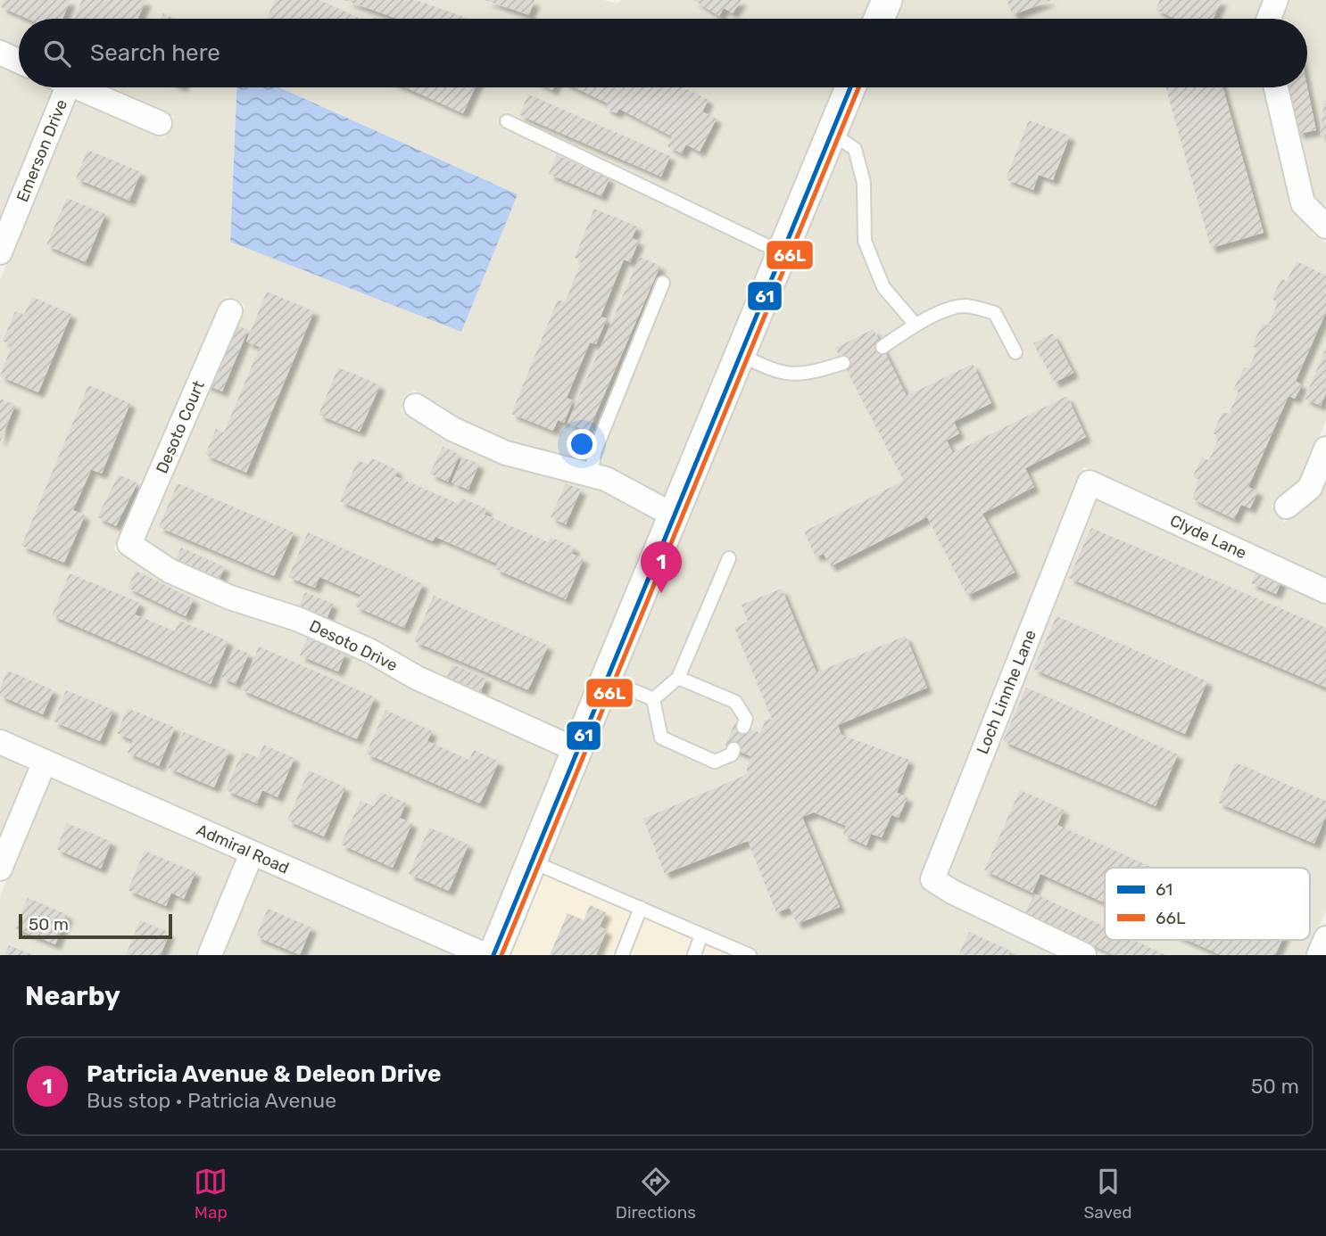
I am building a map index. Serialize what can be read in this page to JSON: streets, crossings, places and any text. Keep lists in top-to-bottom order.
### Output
{
  "streets": {
    "street": [
      "Emerson Drive",
      "Desoto Court",
      "Clyde Lane",
      "Desoto Drive",
      "Loch Linnhe Lane",
      "Admiral Road"
    ]
  },
  "crossings": [
    ["Desoto Court", "Desoto Drive"],
    ["Clyde Lane", "Loch Linnhe Lane"]
  ],
  "lines": ["transit line 61", "transit line 66L"],
  "legend": ["61", "66L"],
  "scale_bar": "50 m",
  "page": {
    "search": "Search here",
    "pins": "1",
    "scale": "50 m",
    "heading": "Nearby",
    "list": [
      {
        "mark": "1",
        "name": "Patricia Avenue & Deleon Drive",
        "note": "Bus stop · Patricia Avenue",
        "value": "50 m"
      }
    ],
    "nav": ["Map", "Directions", "Saved"]
  }
}
